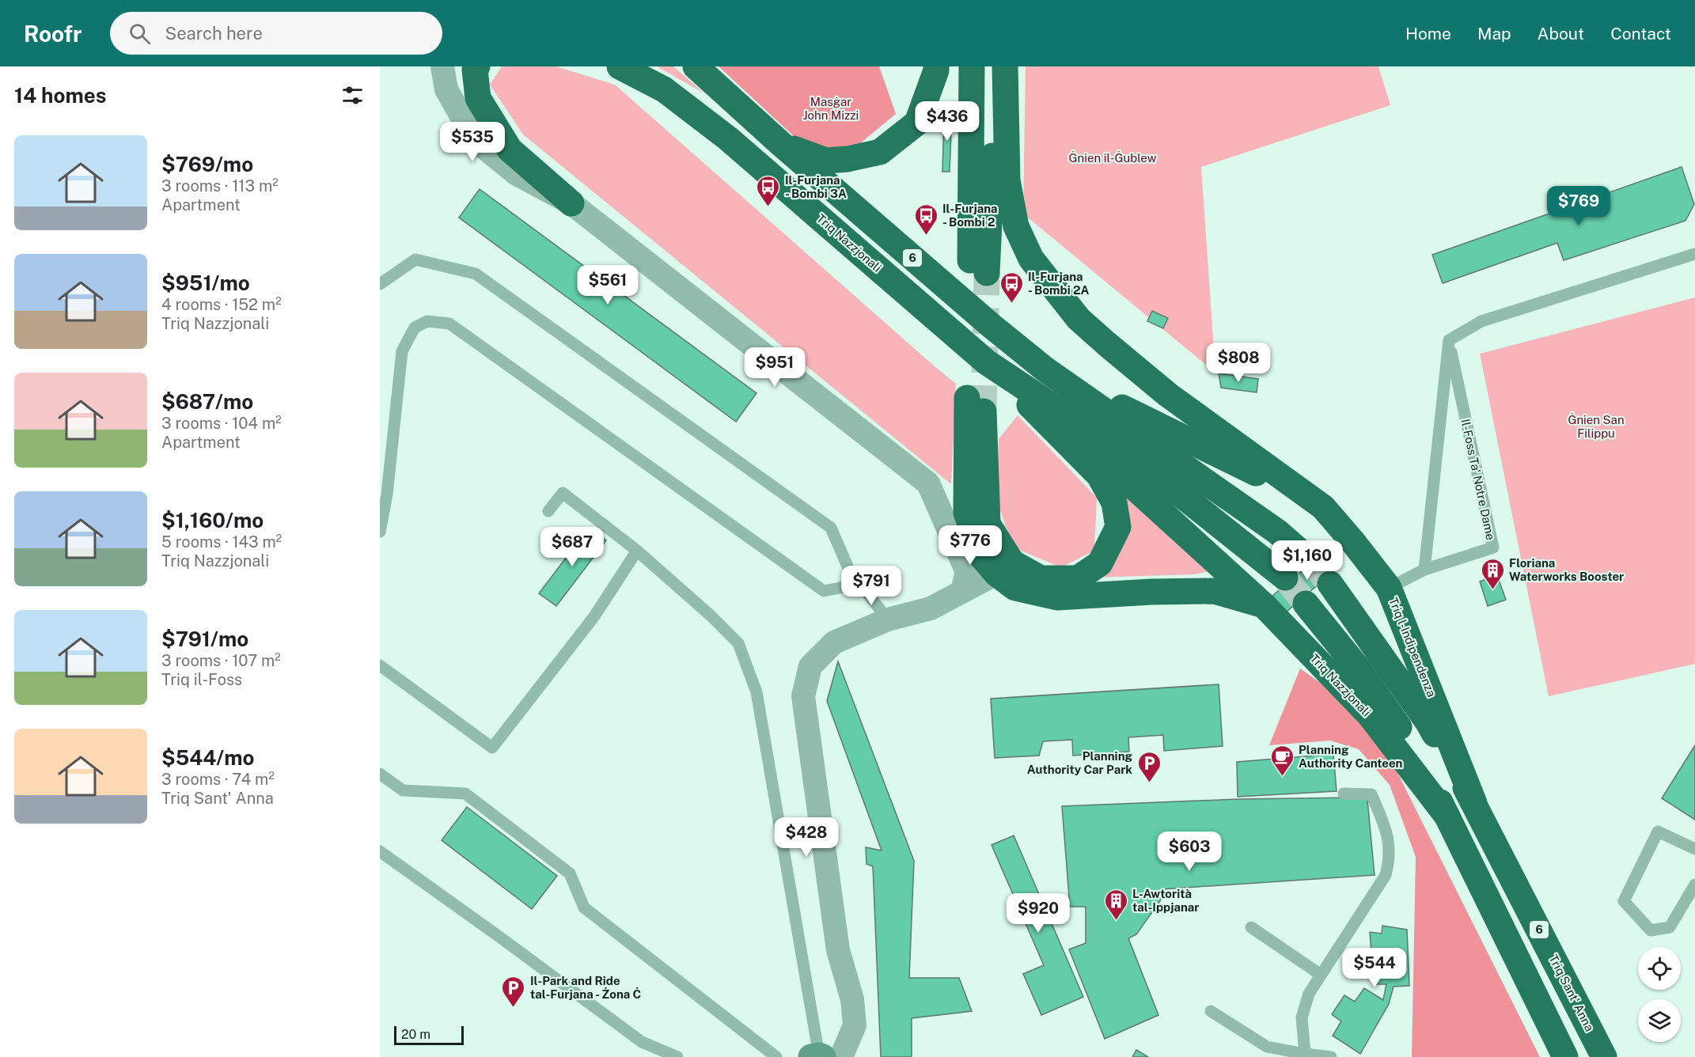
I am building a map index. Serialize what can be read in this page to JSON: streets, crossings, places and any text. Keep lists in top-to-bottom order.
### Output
{
  "streets": {
    "highway": [
      "Triq Nazzjonali",
      "6",
      "Triq l-Indipendenza",
      "Triq Sant' Anna"
    ],
    "lane": ["Il-Foss Ta' Notre Dame"]
  },
  "crossings": [
    ["Triq Nazzjonali", "6"],
    ["6", "Triq l-Indipendenza"],
    ["6", "Triq Sant' Anna"],
    ["Il-Foss Ta' Notre Dame", "Triq l-Indipendenza"],
    ["Triq l-Indipendenza", "Triq Sant' Anna"]
  ],
  "parks": ["Masġar John Mizzi", "Ġnien il-Ġublew", "Ġnien San Filippu"],
  "places": {
    "bus stop": ["Il-Furjana - Bombi 3A", "Il-Furjana - Bombi 2", "Il-Furjana - Bombi 2A"],
    "building": ["Floriana Waterworks Booster", "L-Awtorità tal-Ippjanar"],
    "cafe": ["Planning Authority Canteen"],
    "parking": ["Planning Authority Car Park", "Il-Park and Ride tal-Furjana - Żona Ċ"]
  },
  "scale_bar": "20 m",
  "page": {
    "header": "Roofr",
    "search": "Search here",
    "nav": [
      "Home",
      "Map",
      "About",
      "Contact"
    ],
    "heading": "14 homes",
    "price": [
      "$436",
      "$535",
      "$769",
      "$561",
      "$808",
      "$951",
      "$776",
      "$687",
      "$1,160",
      "$791",
      "$428",
      "$603",
      "$920",
      "$544"
    ],
    "list": [
      {
        "name": "$769/mo",
        "note": "3 rooms · 113 m² · Apartment"
      },
      {
        "name": "$951/mo",
        "note": "4 rooms · 152 m² · Triq Nazzjonali"
      },
      {
        "name": "$687/mo",
        "note": "3 rooms · 104 m² · Apartment"
      },
      {
        "name": "$1,160/mo",
        "note": "5 rooms · 143 m² · Triq Nazzjonali"
      },
      {
        "name": "$791/mo",
        "note": "3 rooms · 107 m² · Triq il-Foss"
      },
      {
        "name": "$544/mo",
        "note": "3 rooms · 74 m² · Triq Sant' Anna"
      }
    ],
    "scale": "20 m"
  }
}
